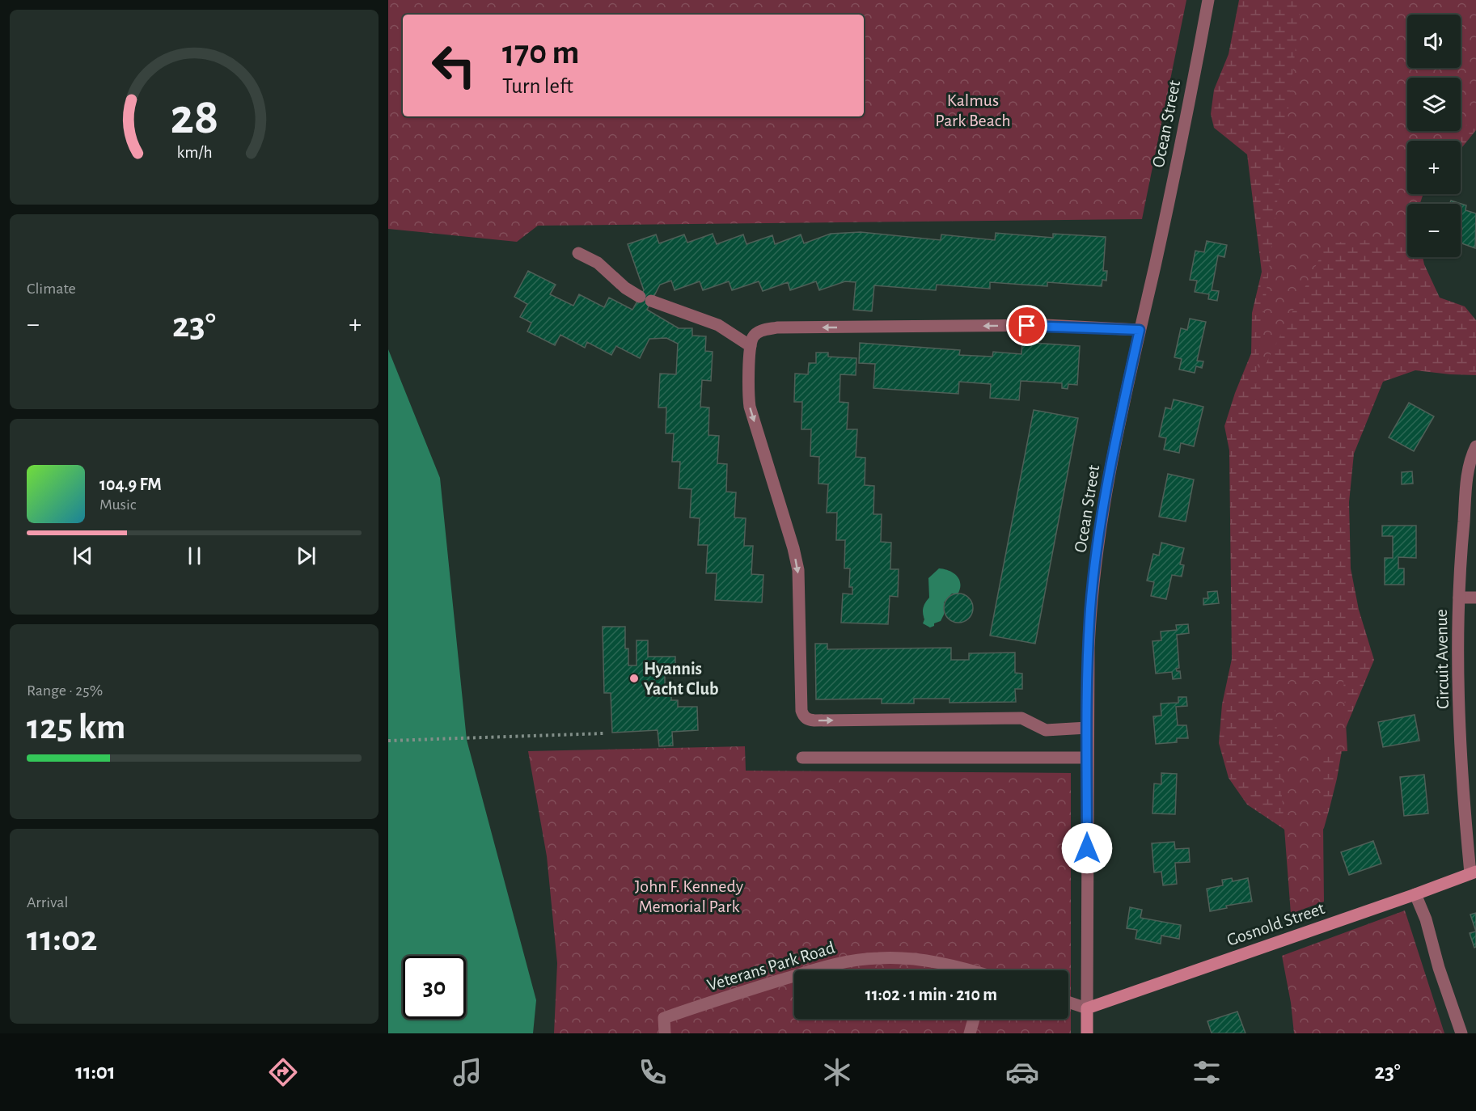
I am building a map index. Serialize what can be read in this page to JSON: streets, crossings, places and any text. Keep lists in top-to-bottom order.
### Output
{
  "streets": {
    "main road": ["Ocean Street", "Gosnold Street"],
    "street": ["Circuit Avenue", "Veterans Park Road"]
  },
  "crossings": [
    ["Ocean Street", "Gosnold Street"],
    ["Circuit Avenue", "Gosnold Street"]
  ],
  "parks": ["Kalmus Park Beach", "John F. Kennedy Memorial Park"],
  "places": ["Hyannis Yacht Club"],
  "page": {
    "map_buttons": ["+", "−"],
    "turn": ["170 m", "Turn left"],
    "tile": [
      "Climate",
      ["Range · 25%", "125 km"],
      ["Arrival", "11:02"]
    ],
    "heat": ["−", "23°", "+"],
    "song": ["104.9 FM", "Music"],
    "limit": "30",
    "trip": "11:02 · 1 min · 210 m",
    "tabs": ["11:01", "23°"],
    "gauge": ["28", "km/h"]
  }
}
